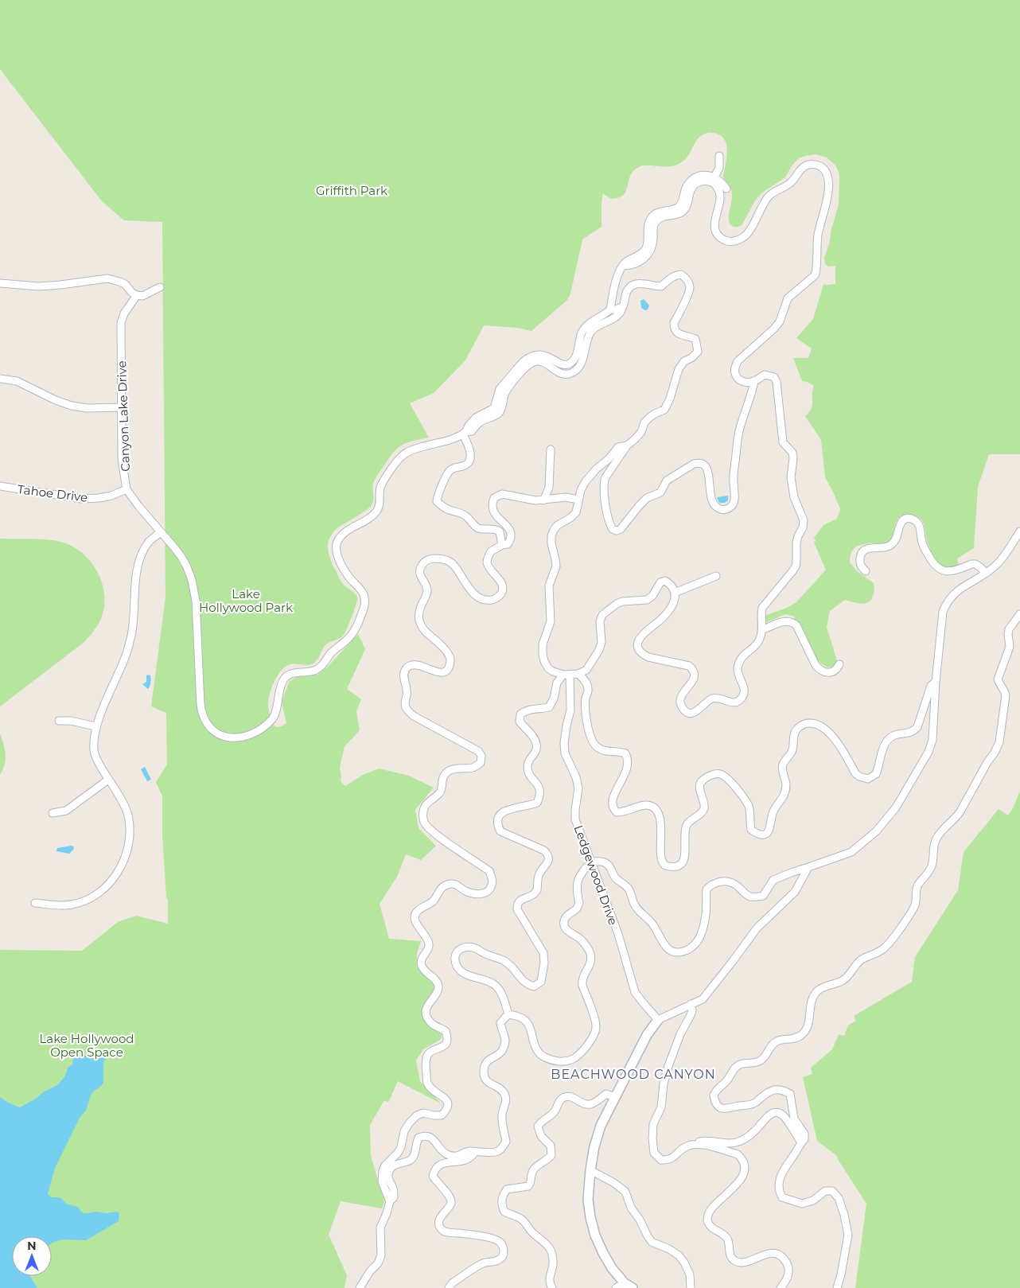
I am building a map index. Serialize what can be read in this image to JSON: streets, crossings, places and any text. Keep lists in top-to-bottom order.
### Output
{
  "streets": {
    "street": ["Canyon Lake Drive", "Tahoe Drive", "Ledgewood Drive"]
  },
  "crossings": [
    ["Canyon Lake Drive", "Tahoe Drive"]
  ],
  "districts": ["BEACHWOOD CANYON"],
  "parks": ["Griffith Park", "Lake Hollywood Park", "Lake Hollywood Open Space"],
  "north": "top"
}
